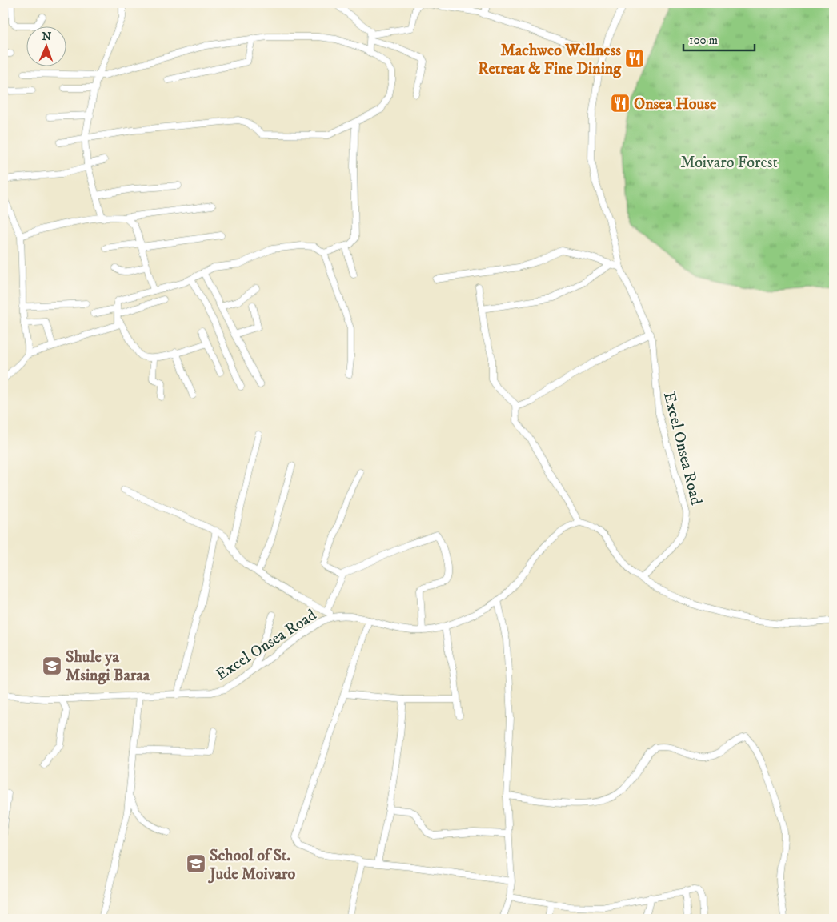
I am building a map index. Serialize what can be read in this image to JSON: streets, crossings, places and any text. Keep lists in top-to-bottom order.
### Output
{
  "streets": {
    "street": ["Excel Onsea Road"]
  },
  "parks": ["Moivaro Forest"],
  "places": {
    "restaurant": ["Machweo Wellness Retreat & Fine Dining", "Onsea House"],
    "school or university": ["Shule ya Msingi Baraa", "School of St. Jude Moivaro"]
  },
  "scale_bar": "100 m",
  "north": "top"
}
